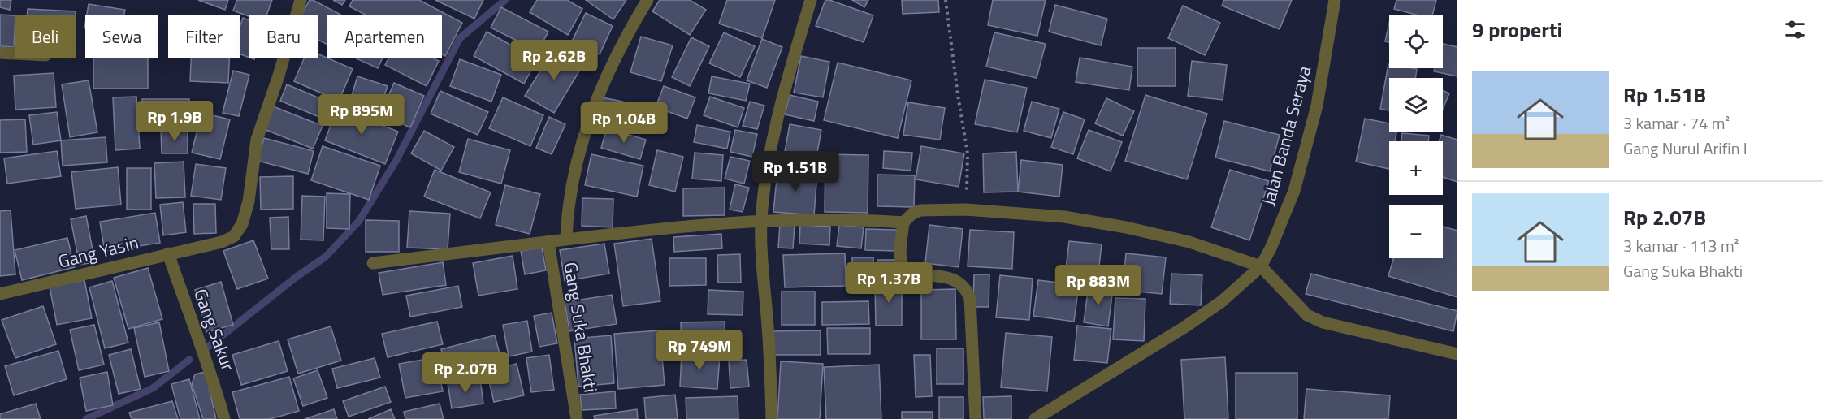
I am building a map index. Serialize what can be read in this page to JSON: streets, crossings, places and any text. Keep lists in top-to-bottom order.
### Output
{
  "streets": {
    "street": [
      "Jalan Banda Seraya",
      "Gang Yasin",
      "Gang Suka Bhakti",
      "Gang Sakur"
    ]
  },
  "crossings": [
    ["Gang Yasin", "Gang Sakur"]
  ],
  "page": {
    "heading": "9 properti",
    "map_buttons": ["+", "−"],
    "chip": [
      "Beli",
      "Sewa",
      "Filter",
      "Baru",
      "Apartemen"
    ],
    "price": [
      "Rp 2.62B",
      "Rp 895M",
      "Rp 1.9B",
      "Rp 1.04B",
      "Rp 1.51B",
      "Rp 1.37B",
      "Rp 883M",
      "Rp 749M",
      "Rp 2.07B"
    ],
    "list": [
      {
        "name": "Rp 1.51B",
        "note": "3 kamar · 74 m² · Gang Nurul Arifin I"
      },
      {
        "name": "Rp 2.07B",
        "note": "3 kamar · 113 m² · Gang Suka Bhakti"
      }
    ]
  }
}
